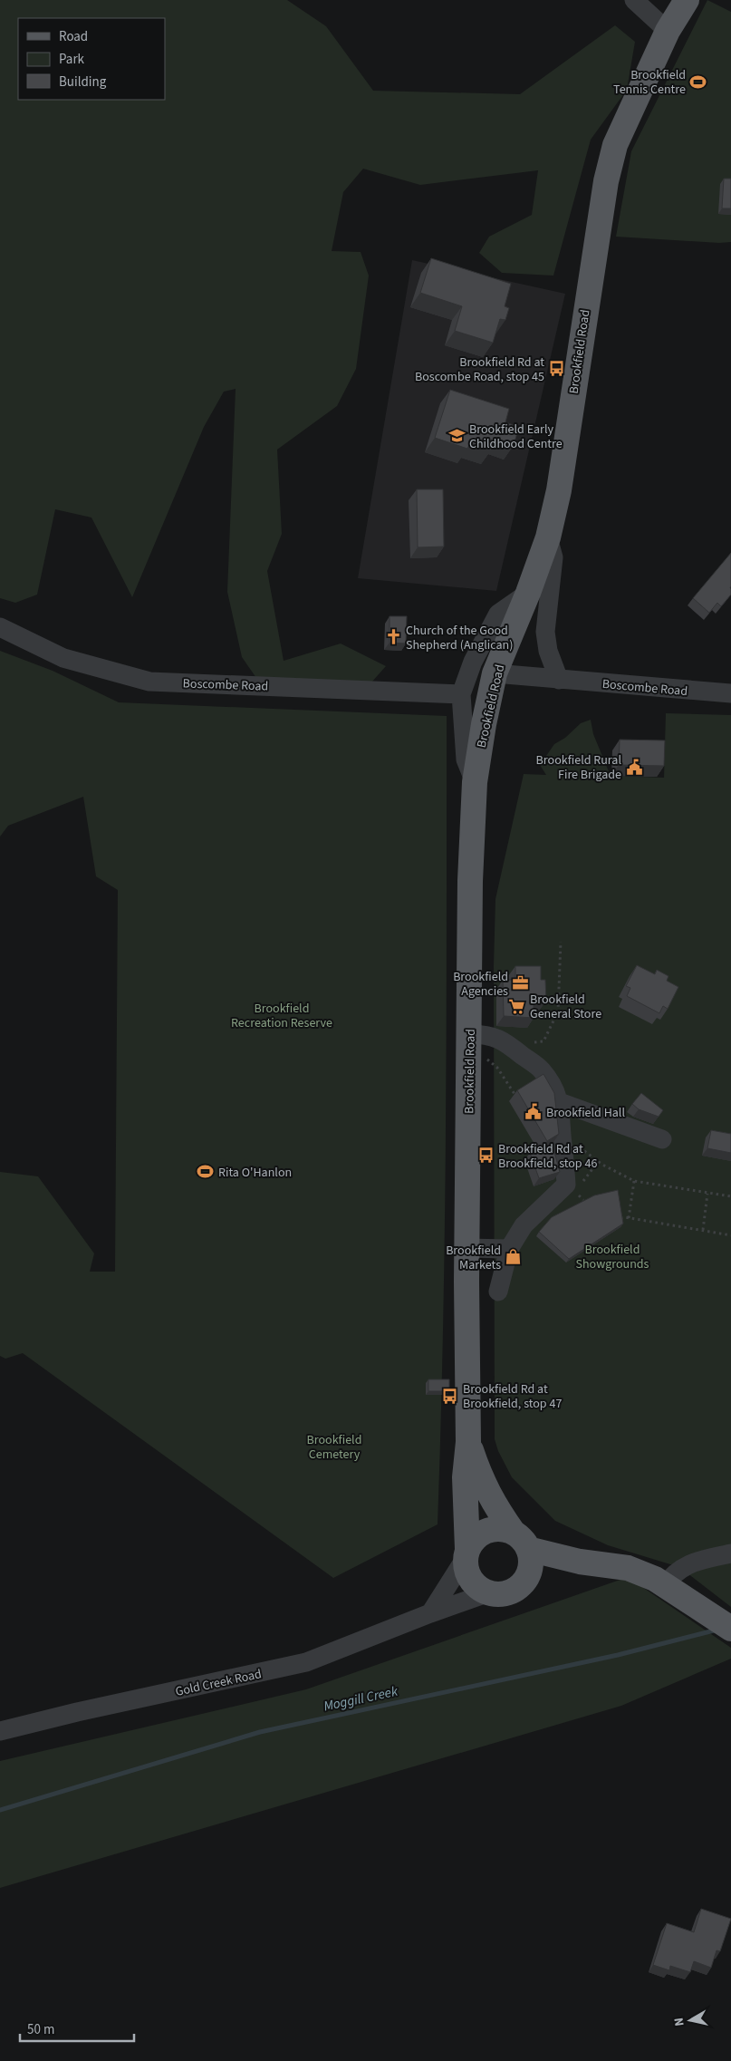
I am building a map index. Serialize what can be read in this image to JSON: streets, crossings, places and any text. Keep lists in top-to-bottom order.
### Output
{
  "streets": {
    "main road": ["Brookfield Road"],
    "street": ["Boscombe Road", "Gold Creek Road"]
  },
  "crossings": [
    ["Brookfield Road", "Boscombe Road"],
    ["Brookfield Road", "Gold Creek Road"]
  ],
  "water": ["Moggill Creek"],
  "parks": ["Brookfield Recreation Reserve", "Brookfield Showgrounds", "Brookfield Cemetery"],
  "places": {
    "sports": ["Brookfield Tennis Centre", "Rita O'Hanlon"],
    "bus stop": ["Brookfield Rd at Boscombe Road, stop 45", "Brookfield Rd at Brookfield, stop 46", "Brookfield Rd at Brookfield, stop 47"],
    "school or university": ["Brookfield Early Childhood Centre"],
    "church": ["Church of the Good Shepherd (Anglican)"],
    "public building": ["Brookfield Rural Fire Brigade", "Brookfield Hall"],
    "office": ["Brookfield Agencies"],
    "supermarket": ["Brookfield General Store"],
    "shop": ["Brookfield Markets"]
  },
  "legend": ["Road", "Park", "Building"],
  "scale_bar": "50 m",
  "north": "left"
}
